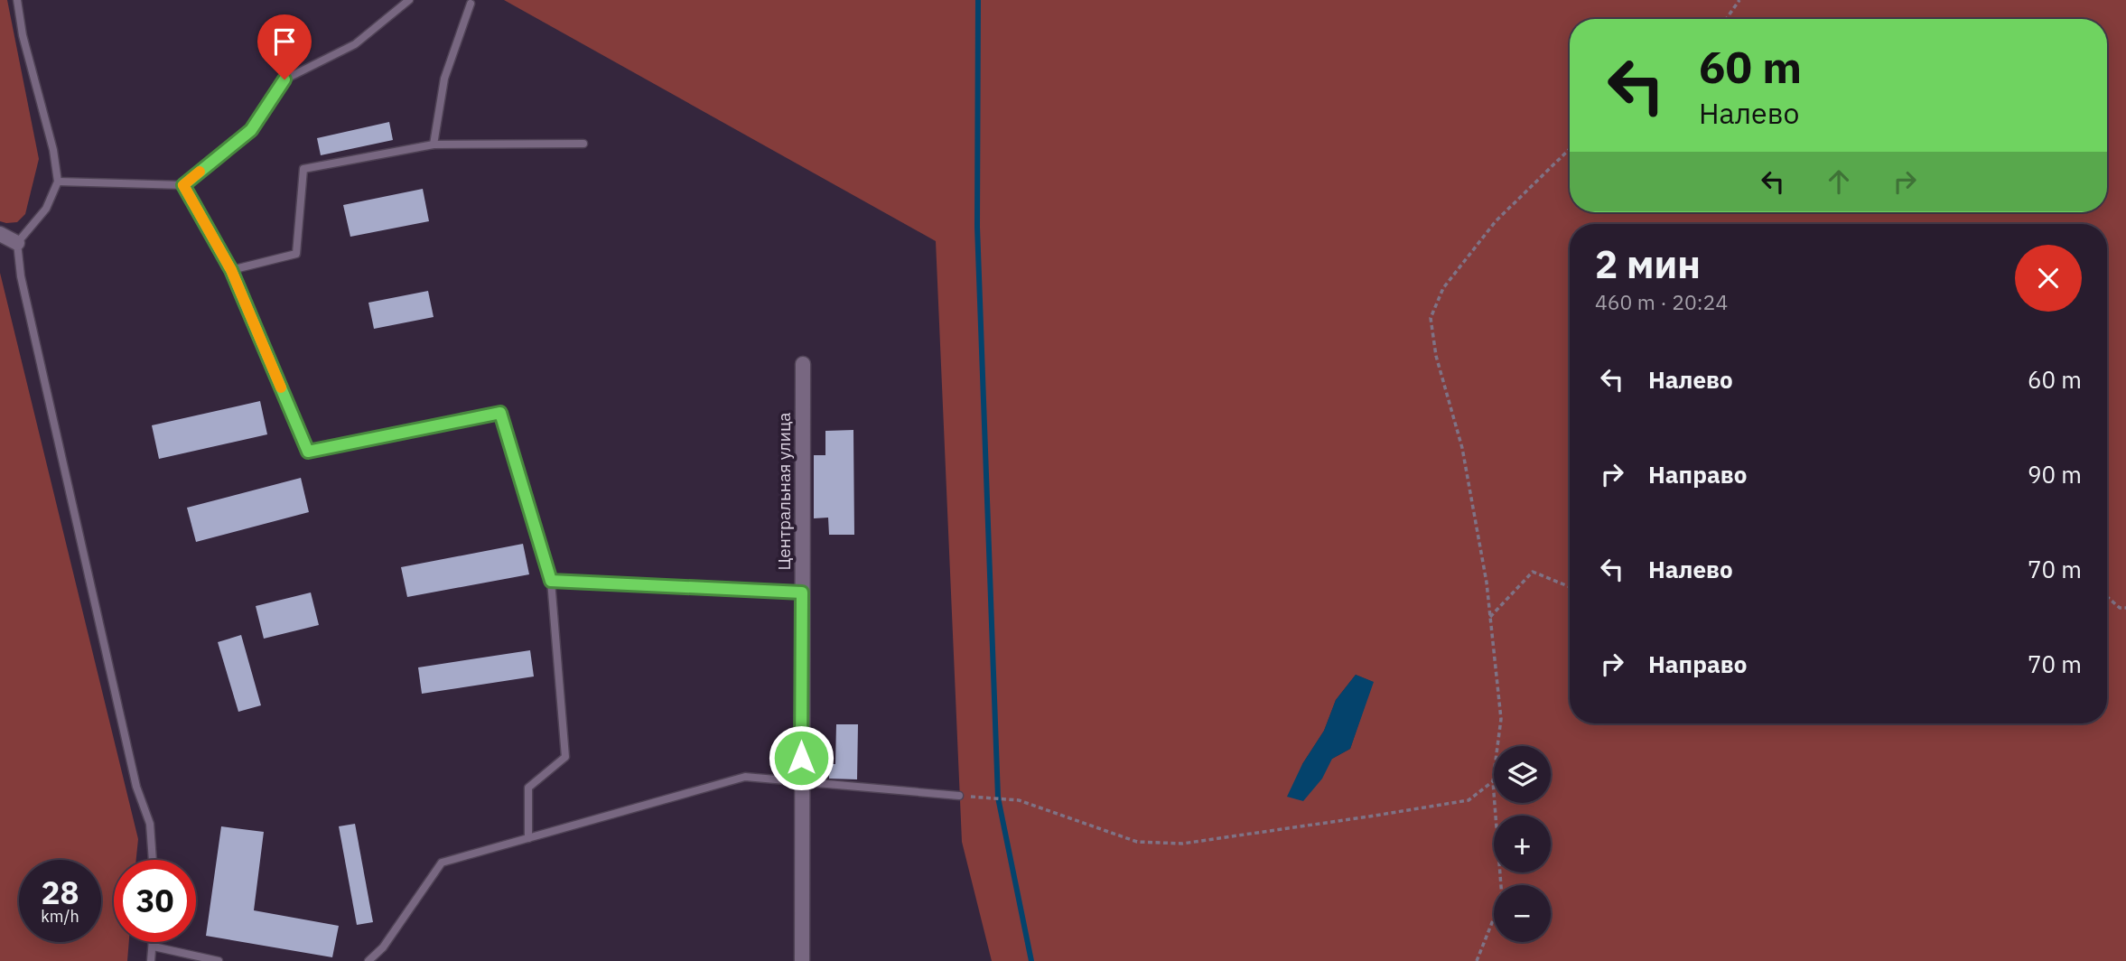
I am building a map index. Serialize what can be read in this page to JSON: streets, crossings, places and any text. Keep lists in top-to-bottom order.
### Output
{
  "streets": {
    "street": ["Центральная улица"]
  },
  "page": {
    "turn": ["60 m", "Налево"],
    "heading": ["2 мин", "460 m · 20:24"],
    "list": [
      {
        "name": "Налево",
        "value": "60 m"
      },
      {
        "name": "Направо",
        "value": "90 m"
      },
      {
        "name": "Налево",
        "value": "70 m"
      },
      {
        "name": "Направо",
        "value": "70 m"
      }
    ],
    "map_buttons": ["+", "−"],
    "speed": "28 km/h",
    "limit": "30"
  }
}
